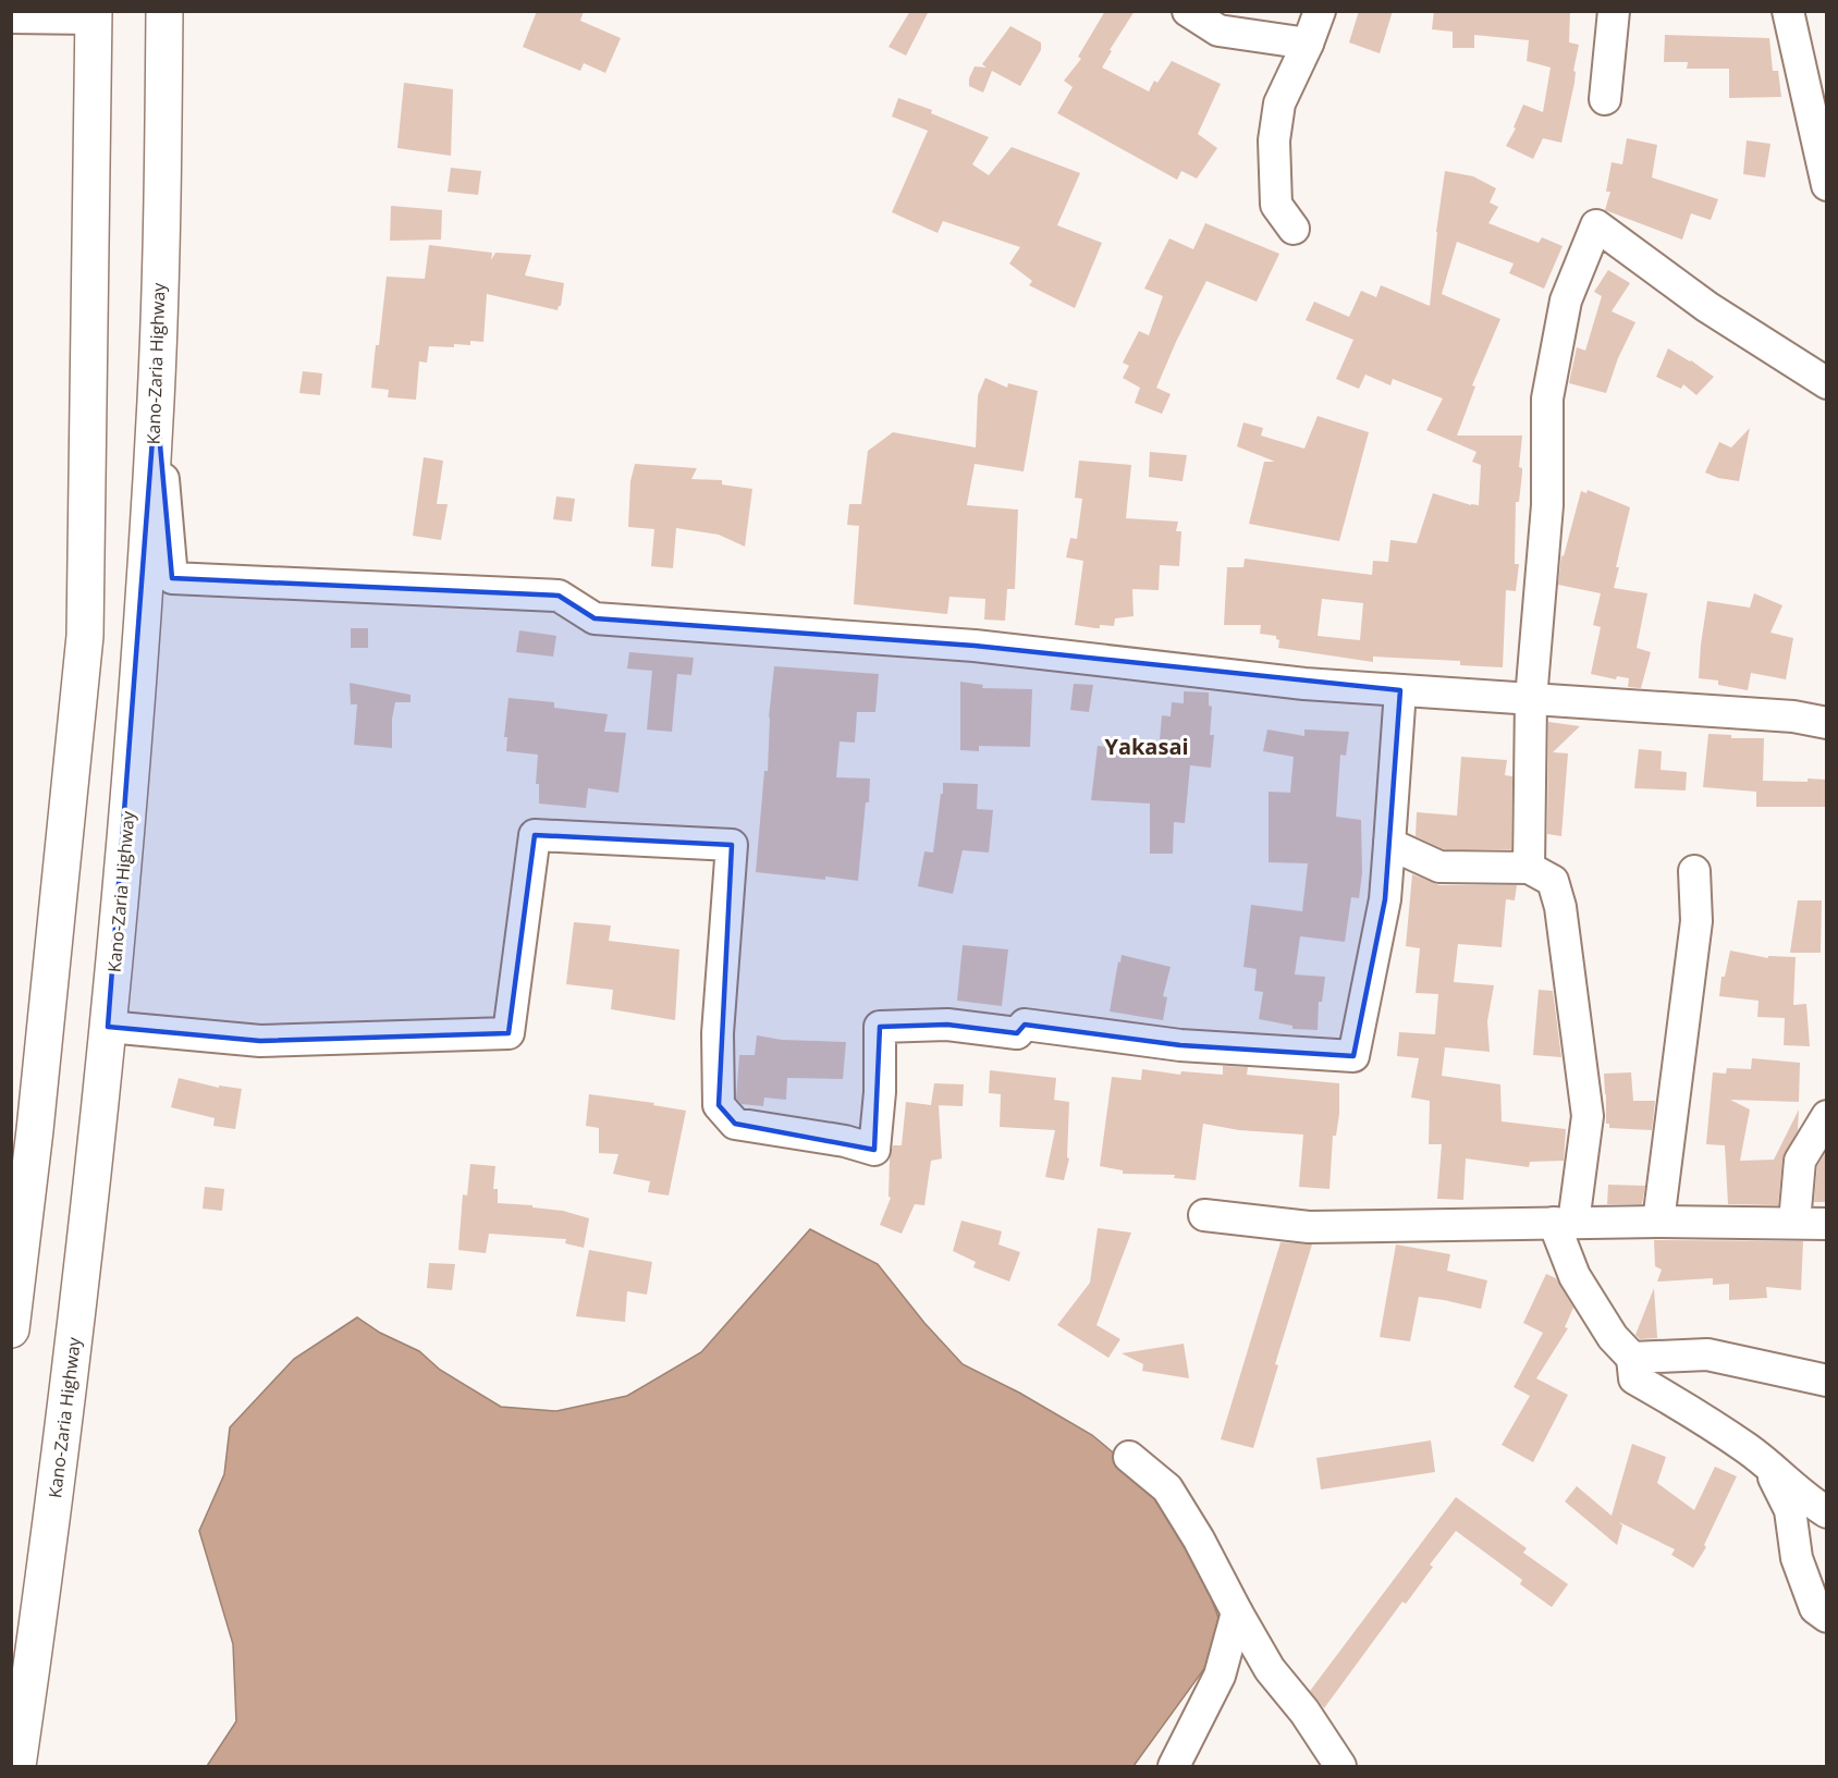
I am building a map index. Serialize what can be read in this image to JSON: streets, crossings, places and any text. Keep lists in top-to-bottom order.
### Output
{
  "streets": {
    "highway": ["Kano-Zaria Highway"]
  },
  "districts": ["Yakasai"]
}
